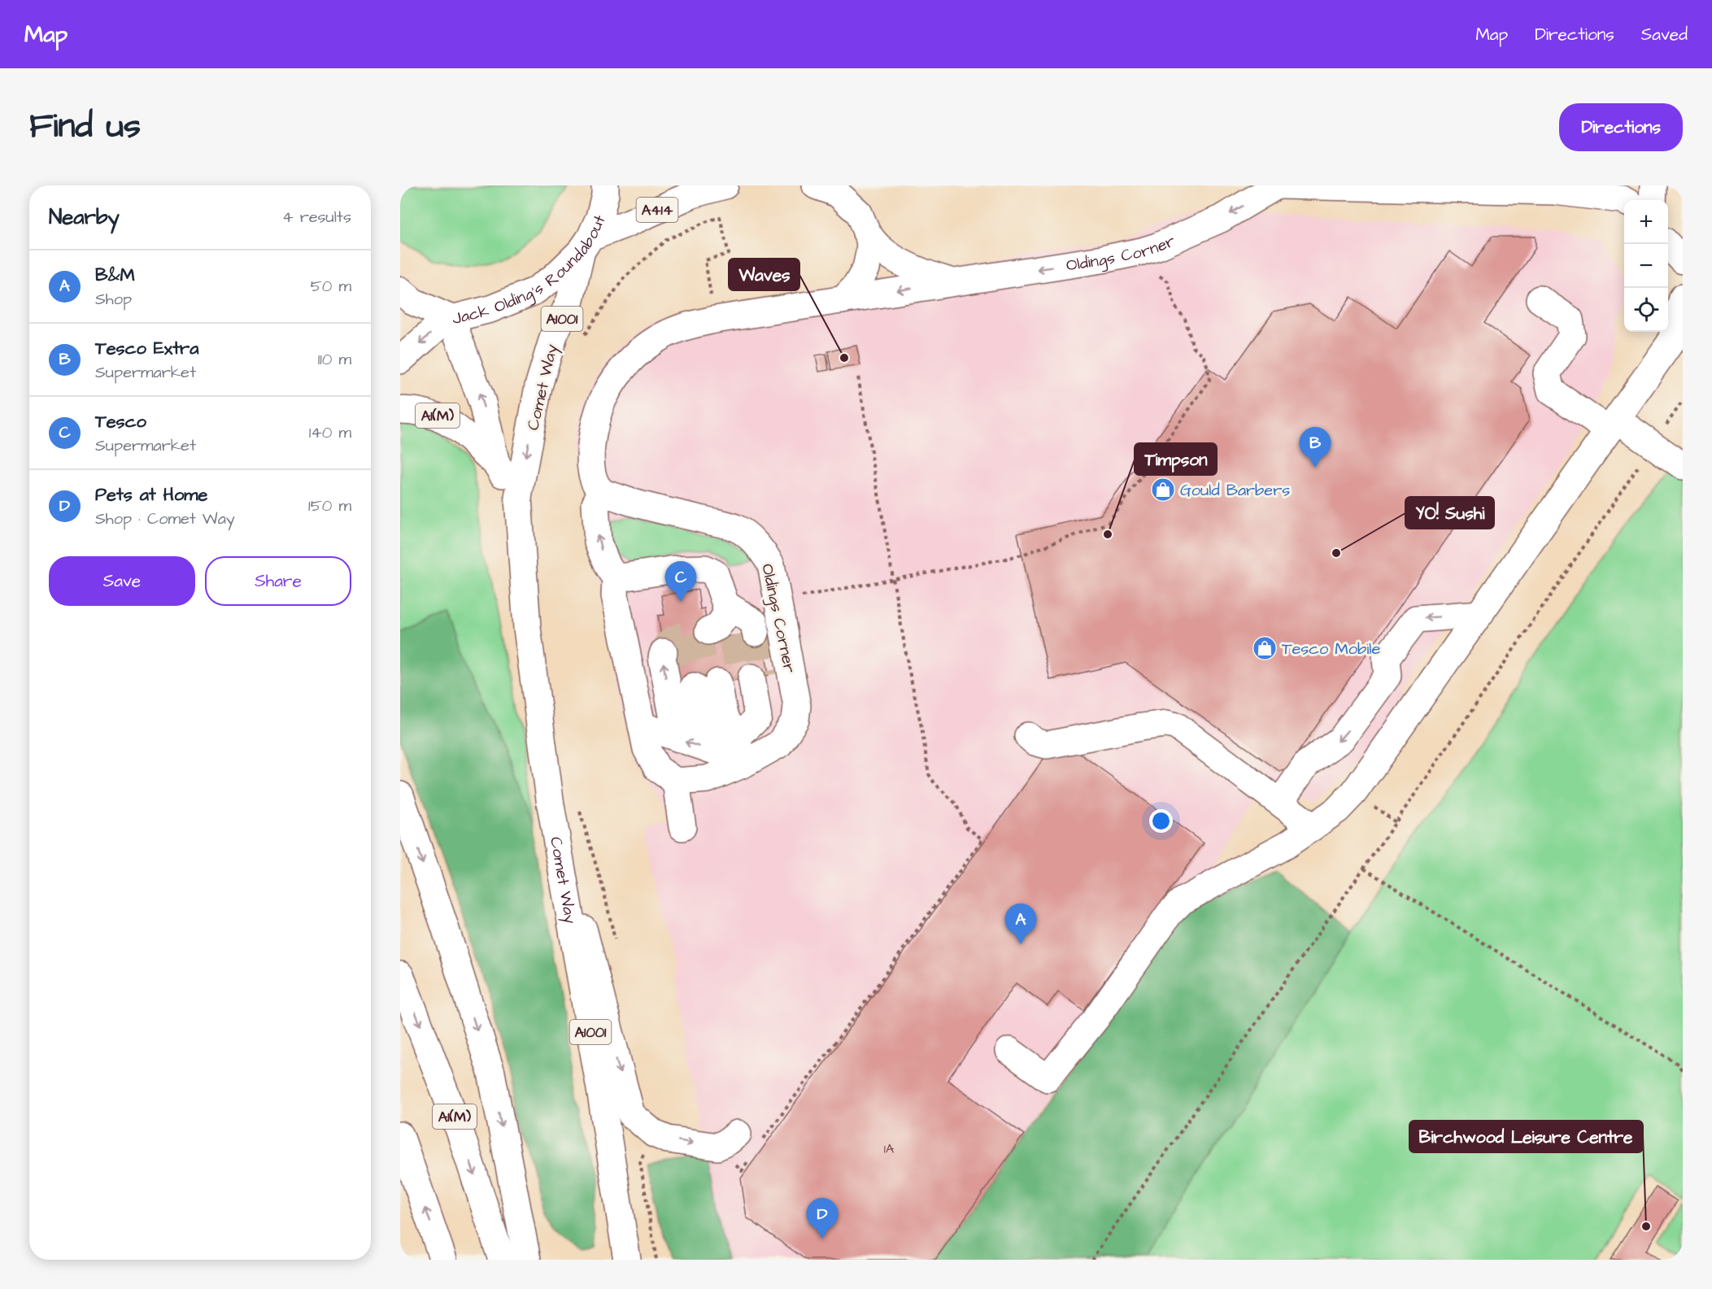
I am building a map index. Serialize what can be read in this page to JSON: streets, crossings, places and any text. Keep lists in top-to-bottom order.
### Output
{
  "streets": {
    "main road": [
      "A414",
      "Oldings Corner",
      "Jack Olding's Roundabout",
      "A1001",
      "Comet Way",
      "A1(M)"
    ]
  },
  "crossings": [
    ["A414", "Jack Olding's Roundabout"],
    ["A414", "Comet Way"],
    ["Jack Olding's Roundabout", "Comet Way"],
    ["Comet Way", "A1(M)"]
  ],
  "places": {
    "other": [
      "Waves",
      "Timpson",
      "YO! Sushi",
      "Birchwood Leisure Centre"
    ],
    "shop": ["Gould Barbers", "Tesco Mobile"]
  },
  "house_numbers": ["1A"],
  "page": {
    "header": "Map",
    "nav": ["Map", "Directions", "Saved"],
    "title": "Find us",
    "buttons": [
      "Directions",
      ["Save", "Share"]
    ],
    "heading": ["Nearby", "4 results"],
    "map_buttons": ["+", "−"],
    "list": [
      {
        "mark": "A",
        "name": "B&M",
        "note": "Shop",
        "value": "50 m"
      },
      {
        "mark": "B",
        "name": "Tesco Extra",
        "note": "Supermarket",
        "value": "110 m"
      },
      {
        "mark": "C",
        "name": "Tesco",
        "note": "Supermarket",
        "value": "140 m"
      },
      {
        "mark": "D",
        "name": "Pets at Home",
        "note": "Shop · Comet Way",
        "value": "150 m"
      }
    ],
    "pins": [
      "B",
      "C",
      "A",
      "D"
    ]
  }
}
